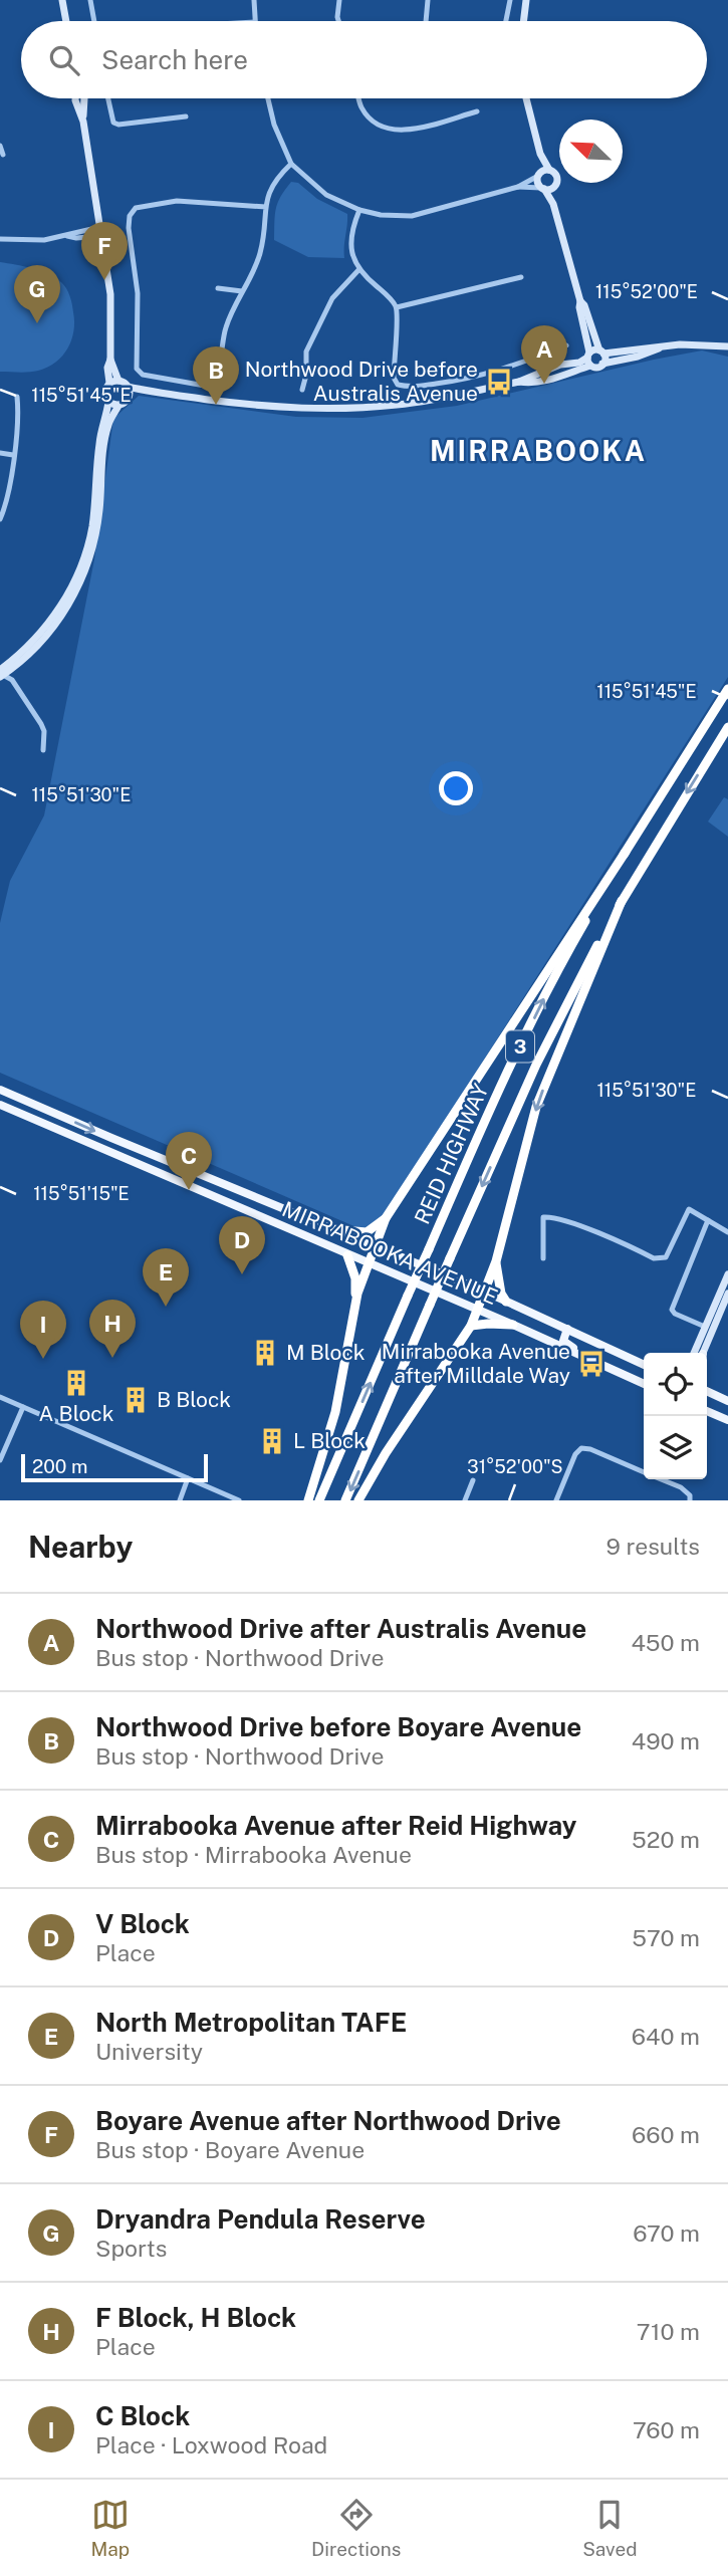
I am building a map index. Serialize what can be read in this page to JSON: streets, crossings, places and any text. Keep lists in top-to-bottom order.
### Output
{
  "streets": {
    "highway": ["3", "REID HIGHWAY"],
    "main road": ["MIRRABOOKA AVENUE"]
  },
  "districts": ["MIRRABOOKA"],
  "places": {
    "bus stop": ["Northwood Drive before Australis Avenue", "Mirrabooka Avenue after Milldale Way"],
    "building": [
      "M Block",
      "A Block",
      "B Block",
      "L Block"
    ]
  },
  "scale_bar": "200 m",
  "north": "top left",
  "page": {
    "search": "Search here",
    "pins": [
      "F",
      "G",
      "A",
      "B",
      "C",
      "D",
      "E",
      "H",
      "I"
    ],
    "scale": "200 m",
    "heading": ["Nearby", "9 results"],
    "list": [
      {
        "mark": "A",
        "name": "Northwood Drive after Australis Avenue",
        "note": "Bus stop · Northwood Drive",
        "value": "450 m"
      },
      {
        "mark": "B",
        "name": "Northwood Drive before Boyare Avenue",
        "note": "Bus stop · Northwood Drive",
        "value": "490 m"
      },
      {
        "mark": "C",
        "name": "Mirrabooka Avenue after Reid Highway",
        "note": "Bus stop · Mirrabooka Avenue",
        "value": "520 m"
      },
      {
        "mark": "D",
        "name": "V Block",
        "note": "Place",
        "value": "570 m"
      },
      {
        "mark": "E",
        "name": "North Metropolitan TAFE",
        "note": "University",
        "value": "640 m"
      },
      {
        "mark": "F",
        "name": "Boyare Avenue after Northwood Drive",
        "note": "Bus stop · Boyare Avenue",
        "value": "660 m"
      },
      {
        "mark": "G",
        "name": "Dryandra Pendula Reserve",
        "note": "Sports",
        "value": "670 m"
      },
      {
        "mark": "H",
        "name": "F Block, H Block",
        "note": "Place",
        "value": "710 m"
      },
      {
        "mark": "I",
        "name": "C Block",
        "note": "Place · Loxwood Road",
        "value": "760 m"
      }
    ],
    "nav": ["Map", "Directions", "Saved"]
  },
  "coordinates": [
    "115°52'00\"E",
    "115°51'45\"E",
    "115°51'30\"E",
    "115°51'15\"E",
    "31°52'00\"S"
  ]
}
